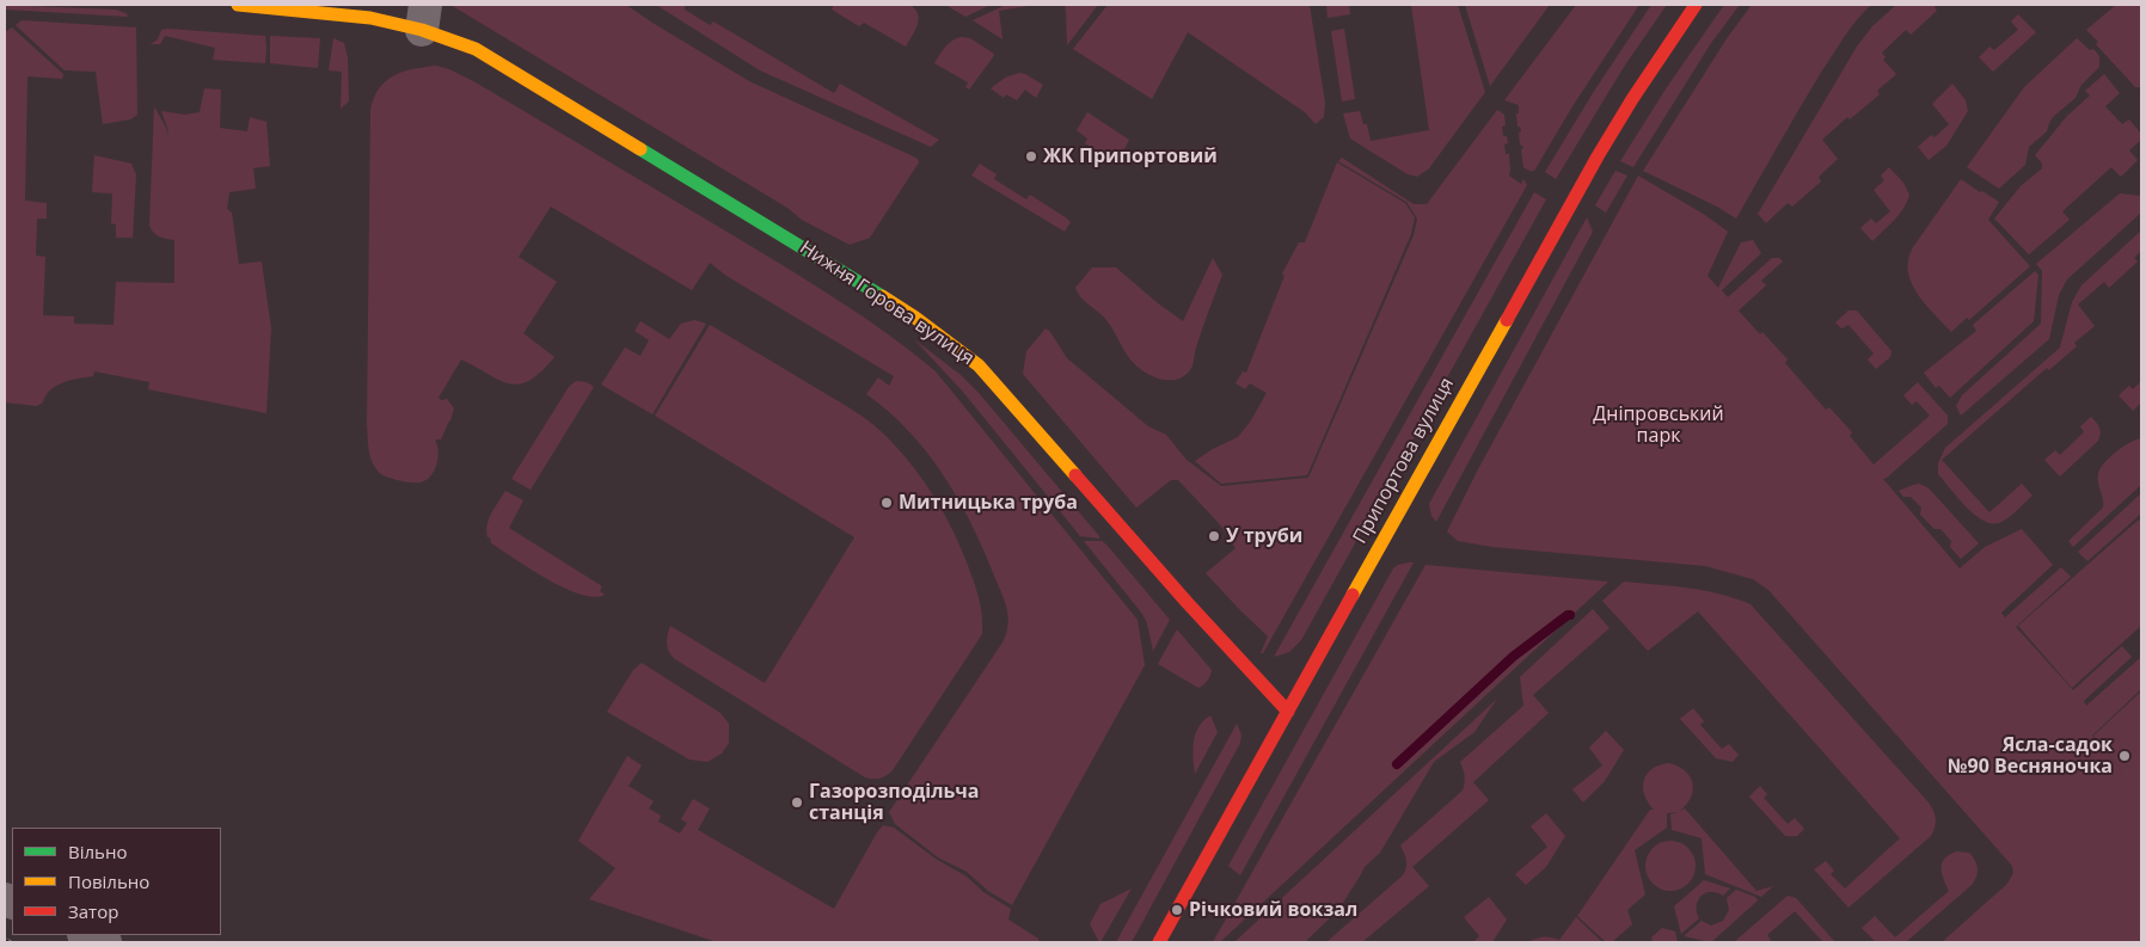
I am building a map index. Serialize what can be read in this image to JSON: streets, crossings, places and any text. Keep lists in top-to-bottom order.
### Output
{
  "streets": {
    "street": ["Нижня Горова вулиця", "Припортова вулиця"]
  },
  "crossings": [
    ["Нижня Горова вулиця", "Припортова вулиця"]
  ],
  "parks": ["Дніпровський парк"],
  "places": [
    "ЖК Припортовий",
    "Митницька труба",
    "У труби",
    "Ясла-садок №90 Весняночка",
    "Газорозподільча станція",
    "Річковий вокзал"
  ],
  "legend": ["Вільно", "Повільно", "Затор"]
}
